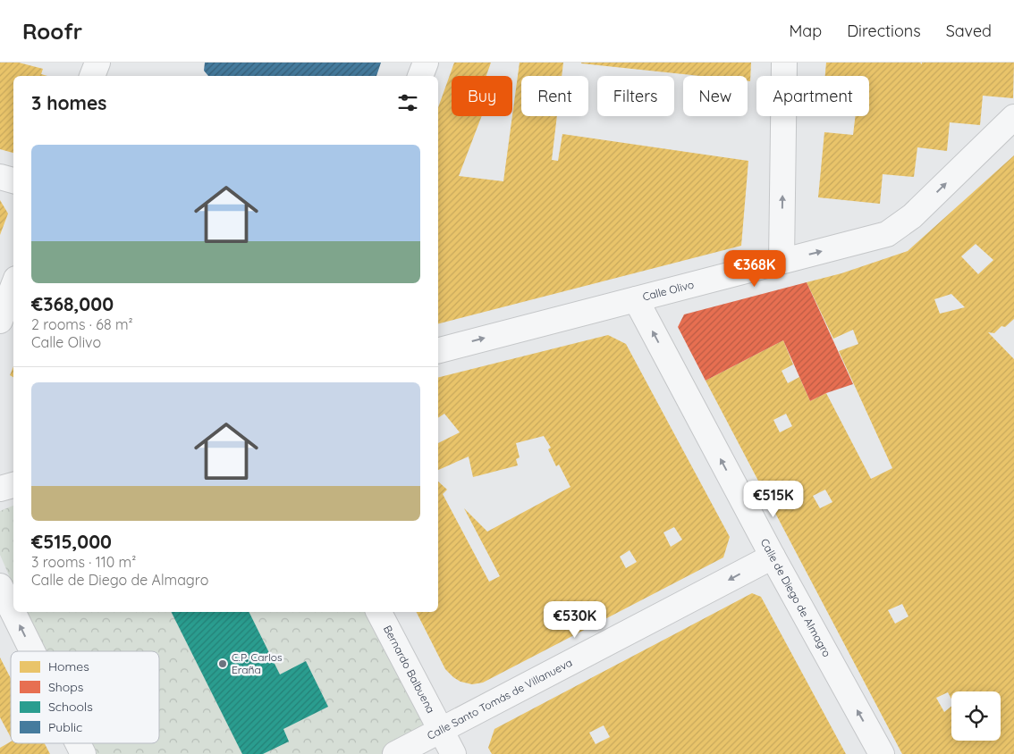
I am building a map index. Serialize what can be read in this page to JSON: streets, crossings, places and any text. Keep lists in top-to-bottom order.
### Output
{
  "streets": {
    "street": [
      "Calle Olivo",
      "Calle de Diego de Almagro",
      "Bernardo Balbuena",
      "Calle Santo Tomás de Villanueva"
    ]
  },
  "crossings": [
    ["Calle Olivo", "Calle de Diego de Almagro"],
    ["Calle de Diego de Almagro", "Calle Santo Tomás de Villanueva"],
    ["Bernardo Balbuena", "Calle Santo Tomás de Villanueva"]
  ],
  "one_way": ["Calle Olivo", "Calle de Diego de Almagro", "Calle Santo Tomás de Villanueva"],
  "places": ["C.P. Carlos Eraña"],
  "legend": [
    "Homes",
    "Shops",
    "Schools",
    "Public"
  ],
  "page": {
    "header": "Roofr",
    "nav": ["Map", "Directions", "Saved"],
    "chip": [
      "Buy",
      "Rent",
      "Filters",
      "New",
      "Apartment"
    ],
    "heading": "3 homes",
    "list": [
      {
        "name": "€368,000",
        "note": "2 rooms · 68 m² · Calle Olivo"
      },
      {
        "name": "€515,000",
        "note": "3 rooms · 110 m² · Calle de Diego de Almagro"
      }
    ],
    "price": ["€368K", "€515K", "€530K"]
  }
}
